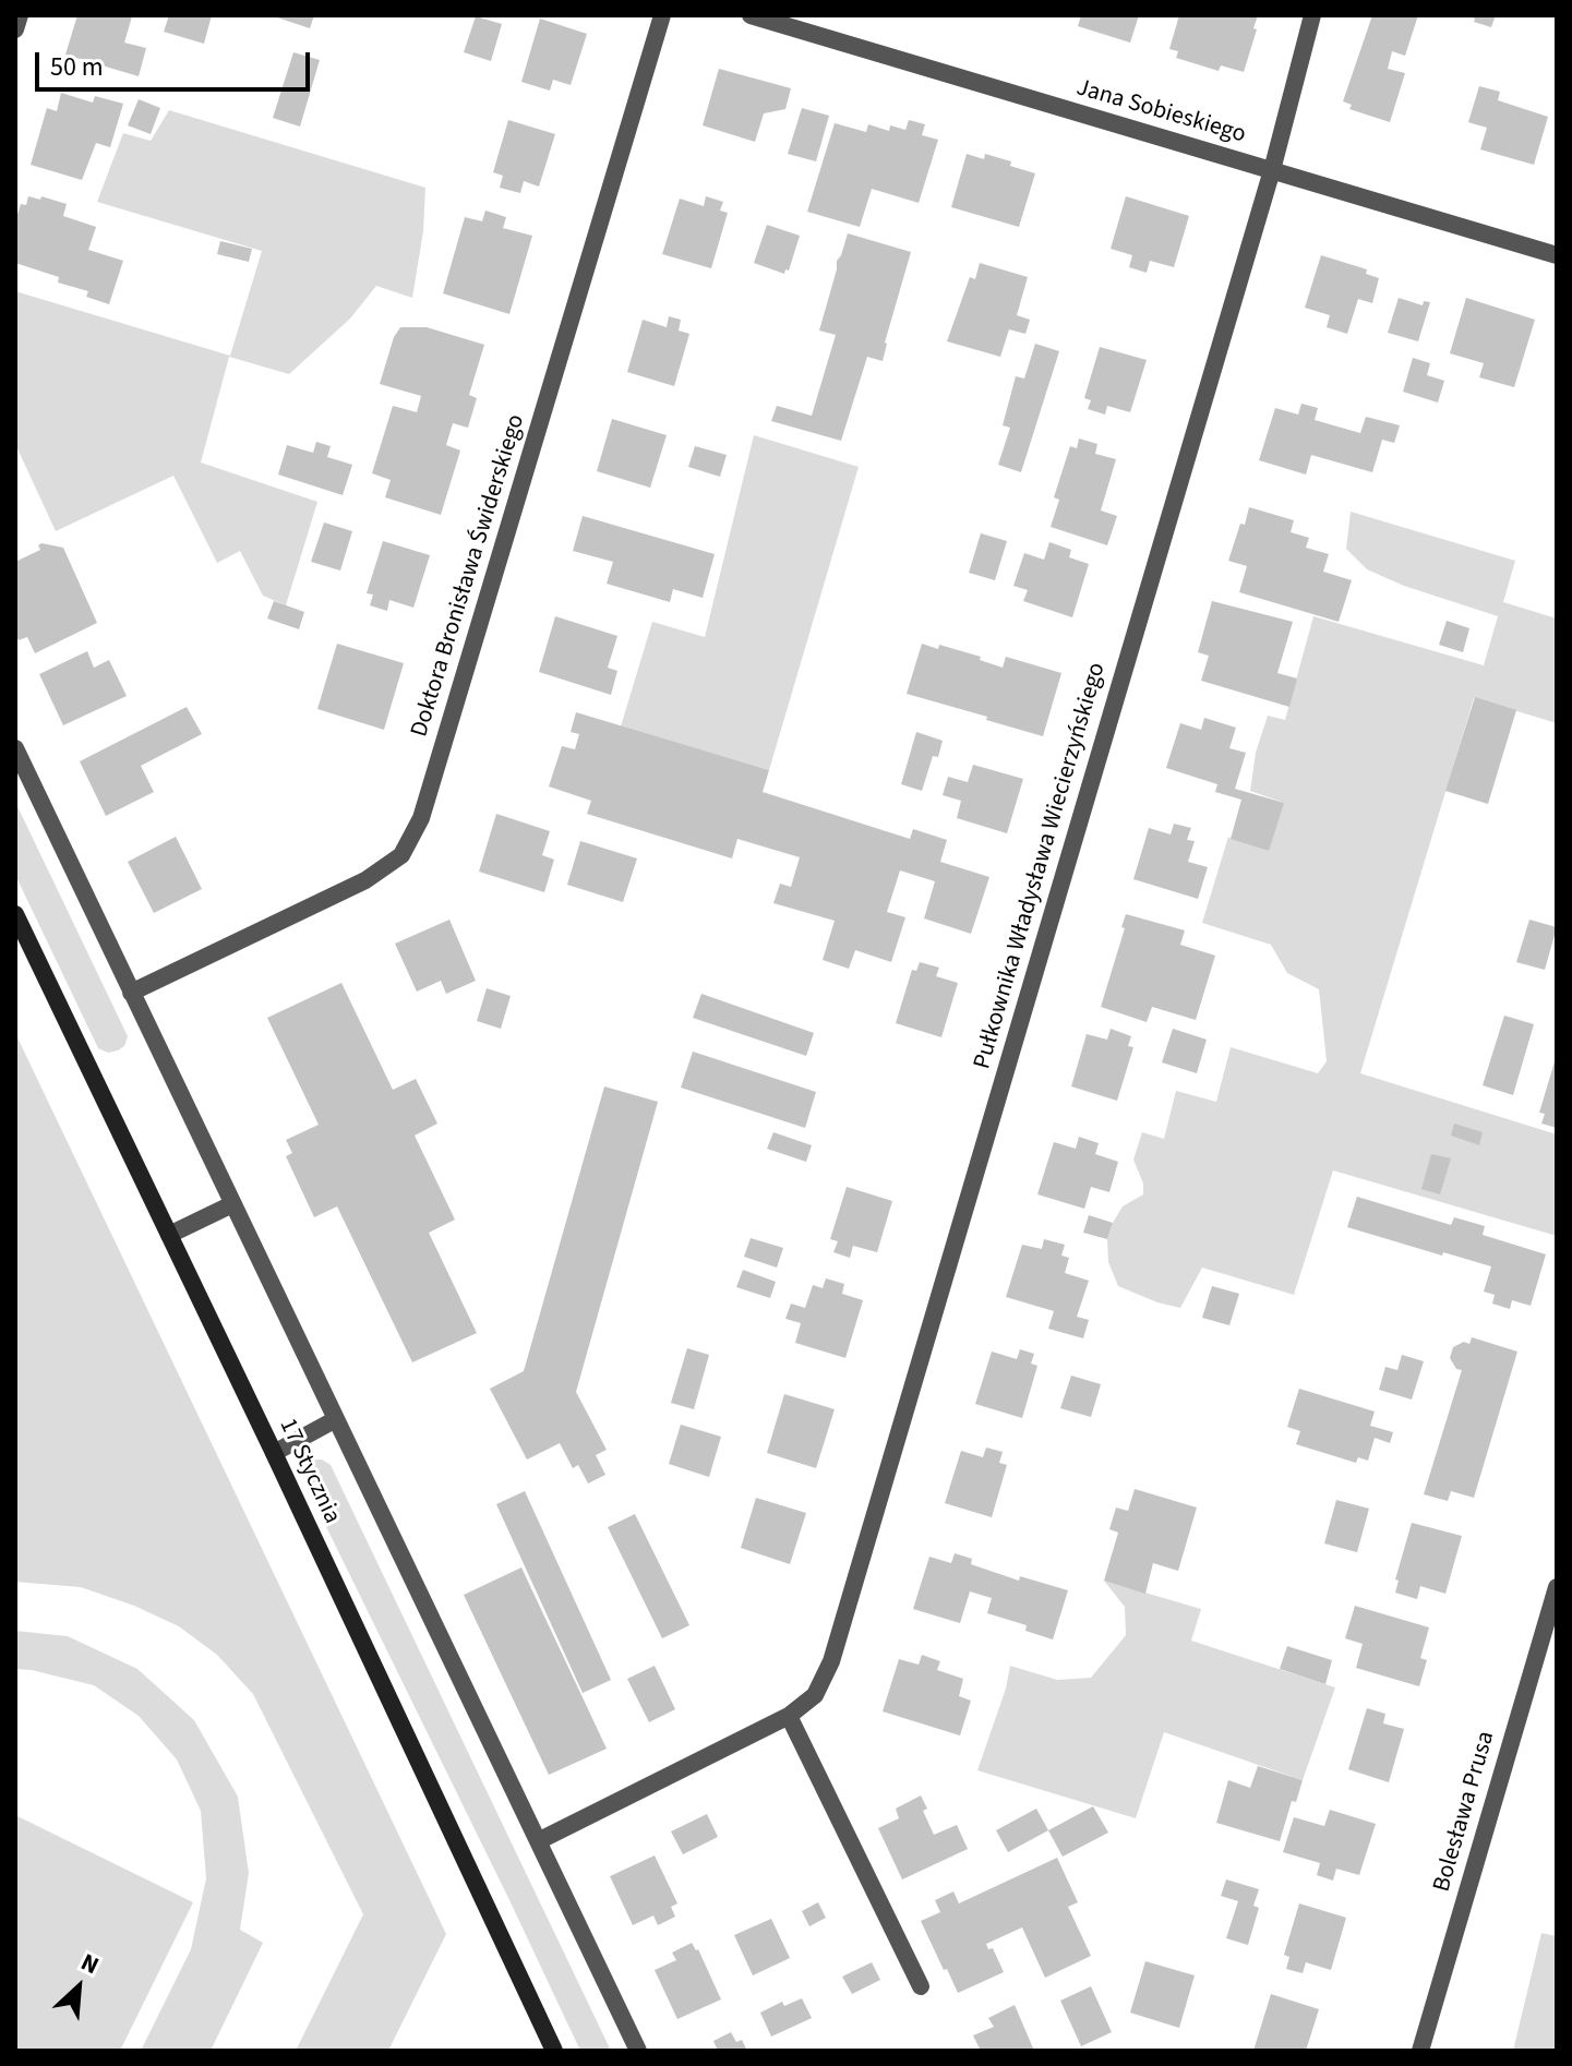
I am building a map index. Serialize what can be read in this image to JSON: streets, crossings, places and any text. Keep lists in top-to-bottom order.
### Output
{
  "streets": {
    "street": [
      "Jana Sobieskiego",
      "Doktora Bronisława Świderskiego",
      "Pułkownika Władysława Wiecierzyńskiego",
      "17 Stycznia",
      "Bolesława Prusa"
    ]
  },
  "crossings": [
    ["Jana Sobieskiego", "Pułkownika Władysława Wiecierzyńskiego"]
  ],
  "scale_bar": "50 m",
  "north": "top right"
}
